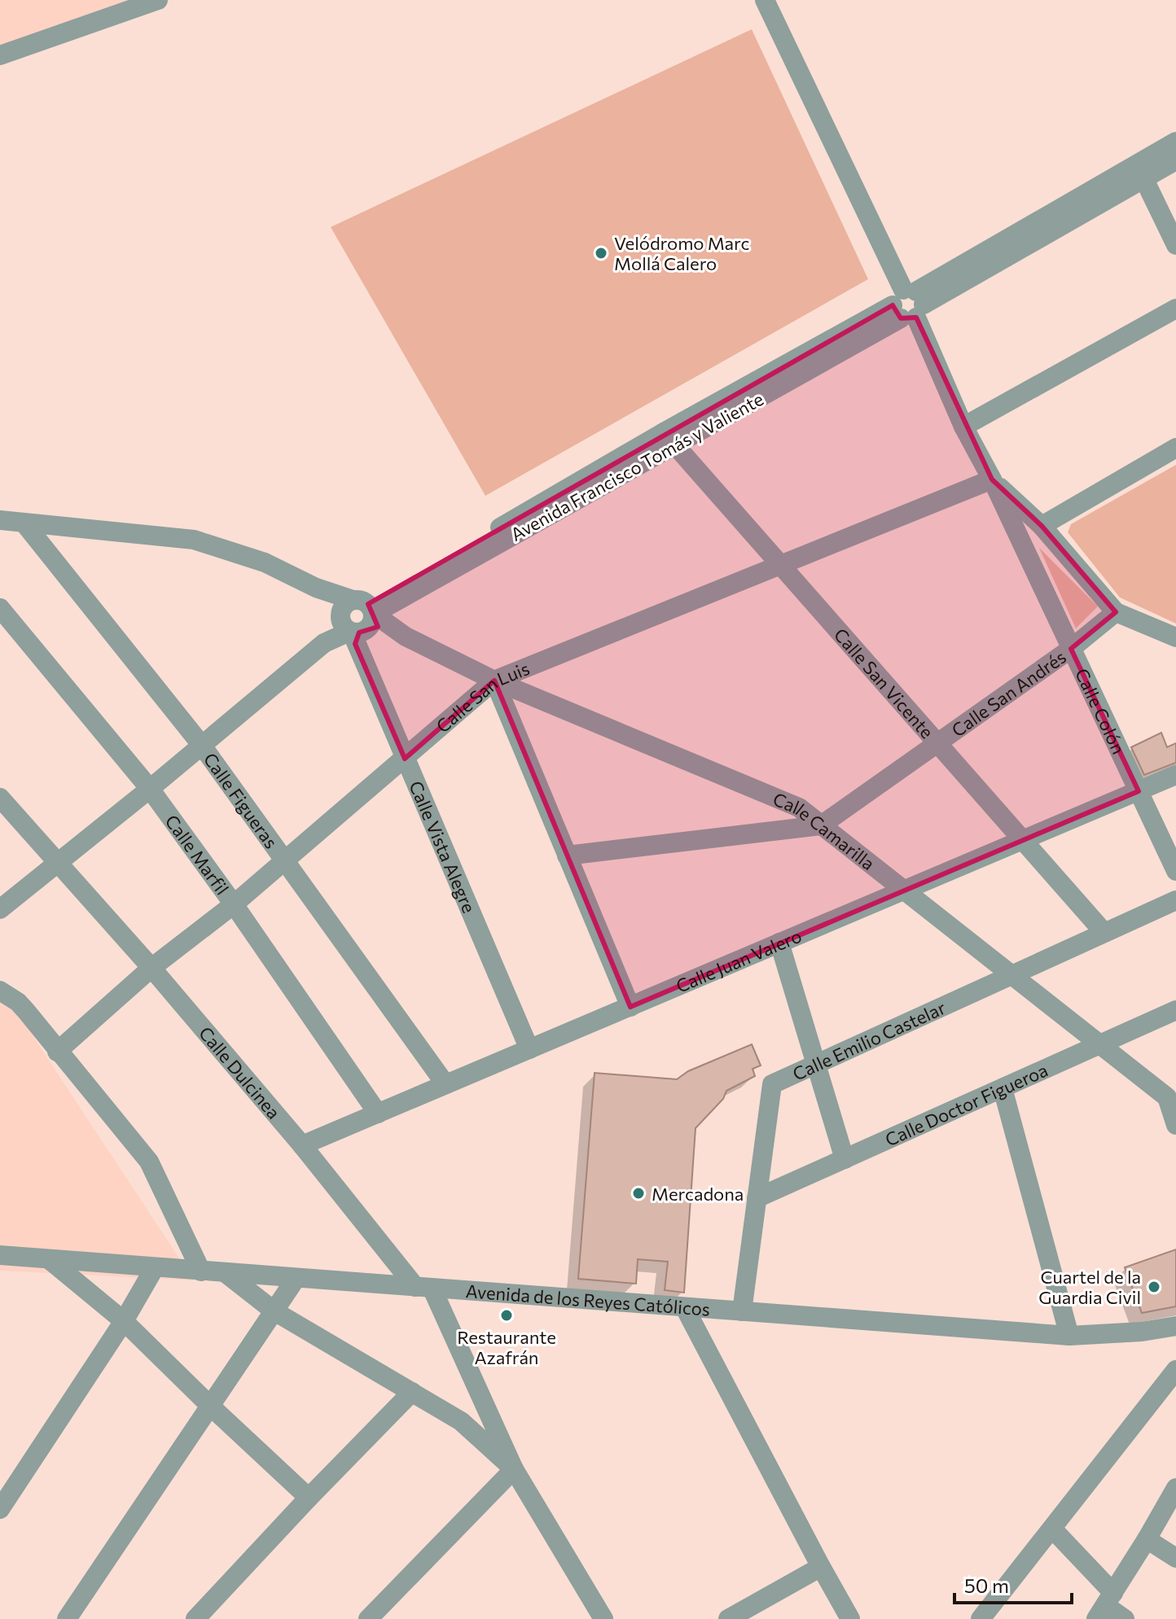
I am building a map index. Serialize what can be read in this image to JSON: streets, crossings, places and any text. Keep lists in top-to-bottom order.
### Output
{
  "streets": {
    "street": [
      "Avenida Francisco Tomás y Valiente",
      "Calle San Vicente",
      "Calle San Andrés",
      "Calle San Luis",
      "Calle Colón",
      "Calle Figueras",
      "Calle Camarilla",
      "Calle Vista Alegre",
      "Calle Marfil",
      "Calle Juan Valero",
      "Calle Emilio Castelar",
      "Calle Dulcinea",
      "Calle Doctor Figueroa",
      "Avenida de los Reyes Católicos"
    ]
  },
  "crossings": [
    ["Avenida Francisco Tomás y Valiente", "Calle San Vicente"],
    ["Avenida Francisco Tomás y Valiente", "Calle Colón"],
    ["Avenida Francisco Tomás y Valiente", "Calle Camarilla"],
    ["Avenida Francisco Tomás y Valiente", "Calle Vista Alegre"],
    ["Calle San Vicente", "Calle San Andrés"],
    ["Calle San Vicente", "Calle San Luis"],
    ["Calle San Vicente", "Calle Juan Valero"],
    ["Calle San Vicente", "Calle Emilio Castelar"],
    ["Calle San Andrés", "Calle Colón"],
    ["Calle San Andrés", "Calle Camarilla"],
    ["Calle San Luis", "Calle Colón"],
    ["Calle San Luis", "Calle Figueras"],
    ["Calle San Luis", "Calle Camarilla"],
    ["Calle San Luis", "Calle Vista Alegre"],
    ["Calle San Luis", "Calle Marfil"],
    ["Calle San Luis", "Calle Dulcinea"],
    ["Calle Colón", "Calle Juan Valero"],
    ["Calle Figueras", "Calle Juan Valero"],
    ["Calle Camarilla", "Calle Vista Alegre"],
    ["Calle Camarilla", "Calle Juan Valero"],
    ["Calle Camarilla", "Calle Emilio Castelar"],
    ["Calle Camarilla", "Calle Doctor Figueroa"],
    ["Calle Vista Alegre", "Calle Juan Valero"],
    ["Calle Marfil", "Calle Juan Valero"],
    ["Calle Juan Valero", "Calle Dulcinea"],
    ["Calle Emilio Castelar", "Calle Doctor Figueroa"],
    ["Calle Emilio Castelar", "Avenida de los Reyes Católicos"],
    ["Calle Dulcinea", "Avenida de los Reyes Católicos"]
  ],
  "places": [
    "Velódromo Marc Mollá Calero",
    "Mercadona",
    "Cuartel de la Guardia Civil",
    "Restaurante Azafrán"
  ],
  "scale_bar": "50 m"
}
